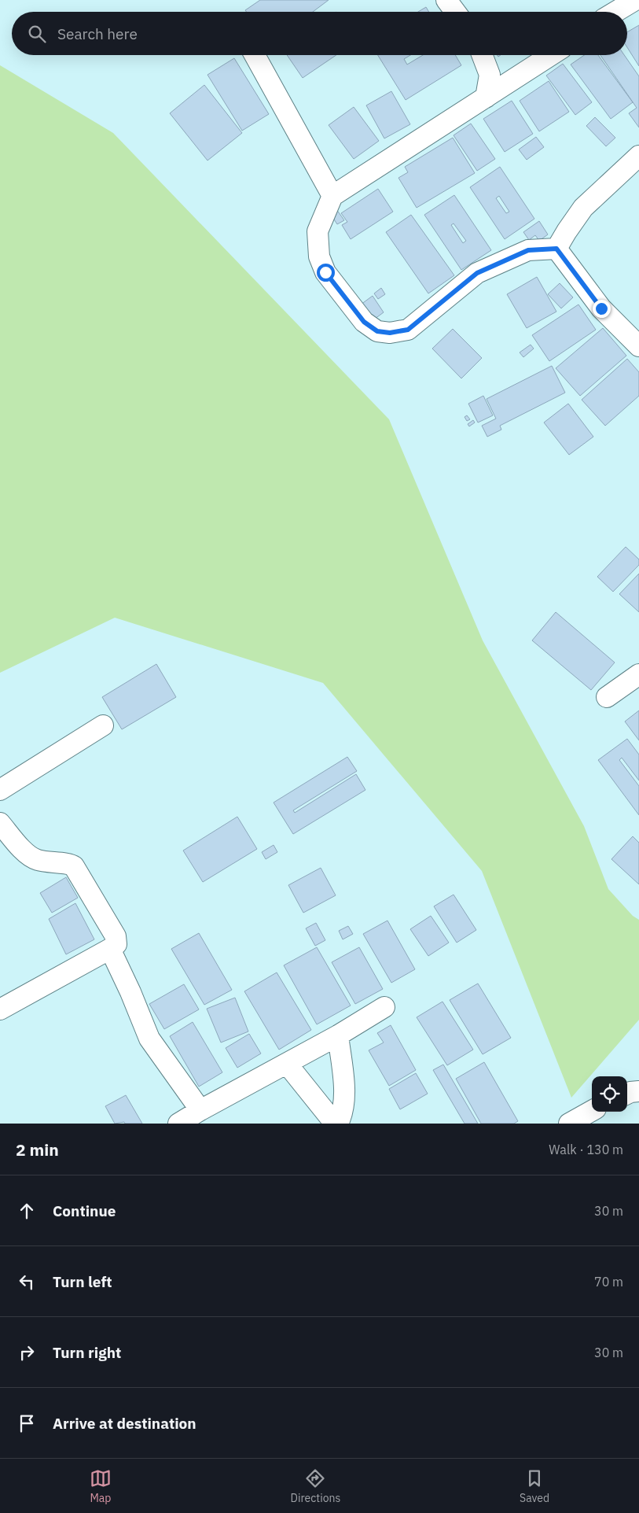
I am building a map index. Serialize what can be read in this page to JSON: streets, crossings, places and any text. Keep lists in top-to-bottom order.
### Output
{
  "page": {
    "search": "Search here",
    "heading": ["2 min", "Walk · 130 m"],
    "list": [
      ["Continue", "30 m"],
      ["Turn left", "70 m"],
      ["Turn right", "30 m"],
      "Arrive at destination"
    ],
    "nav": ["Map", "Directions", "Saved"]
  }
}
